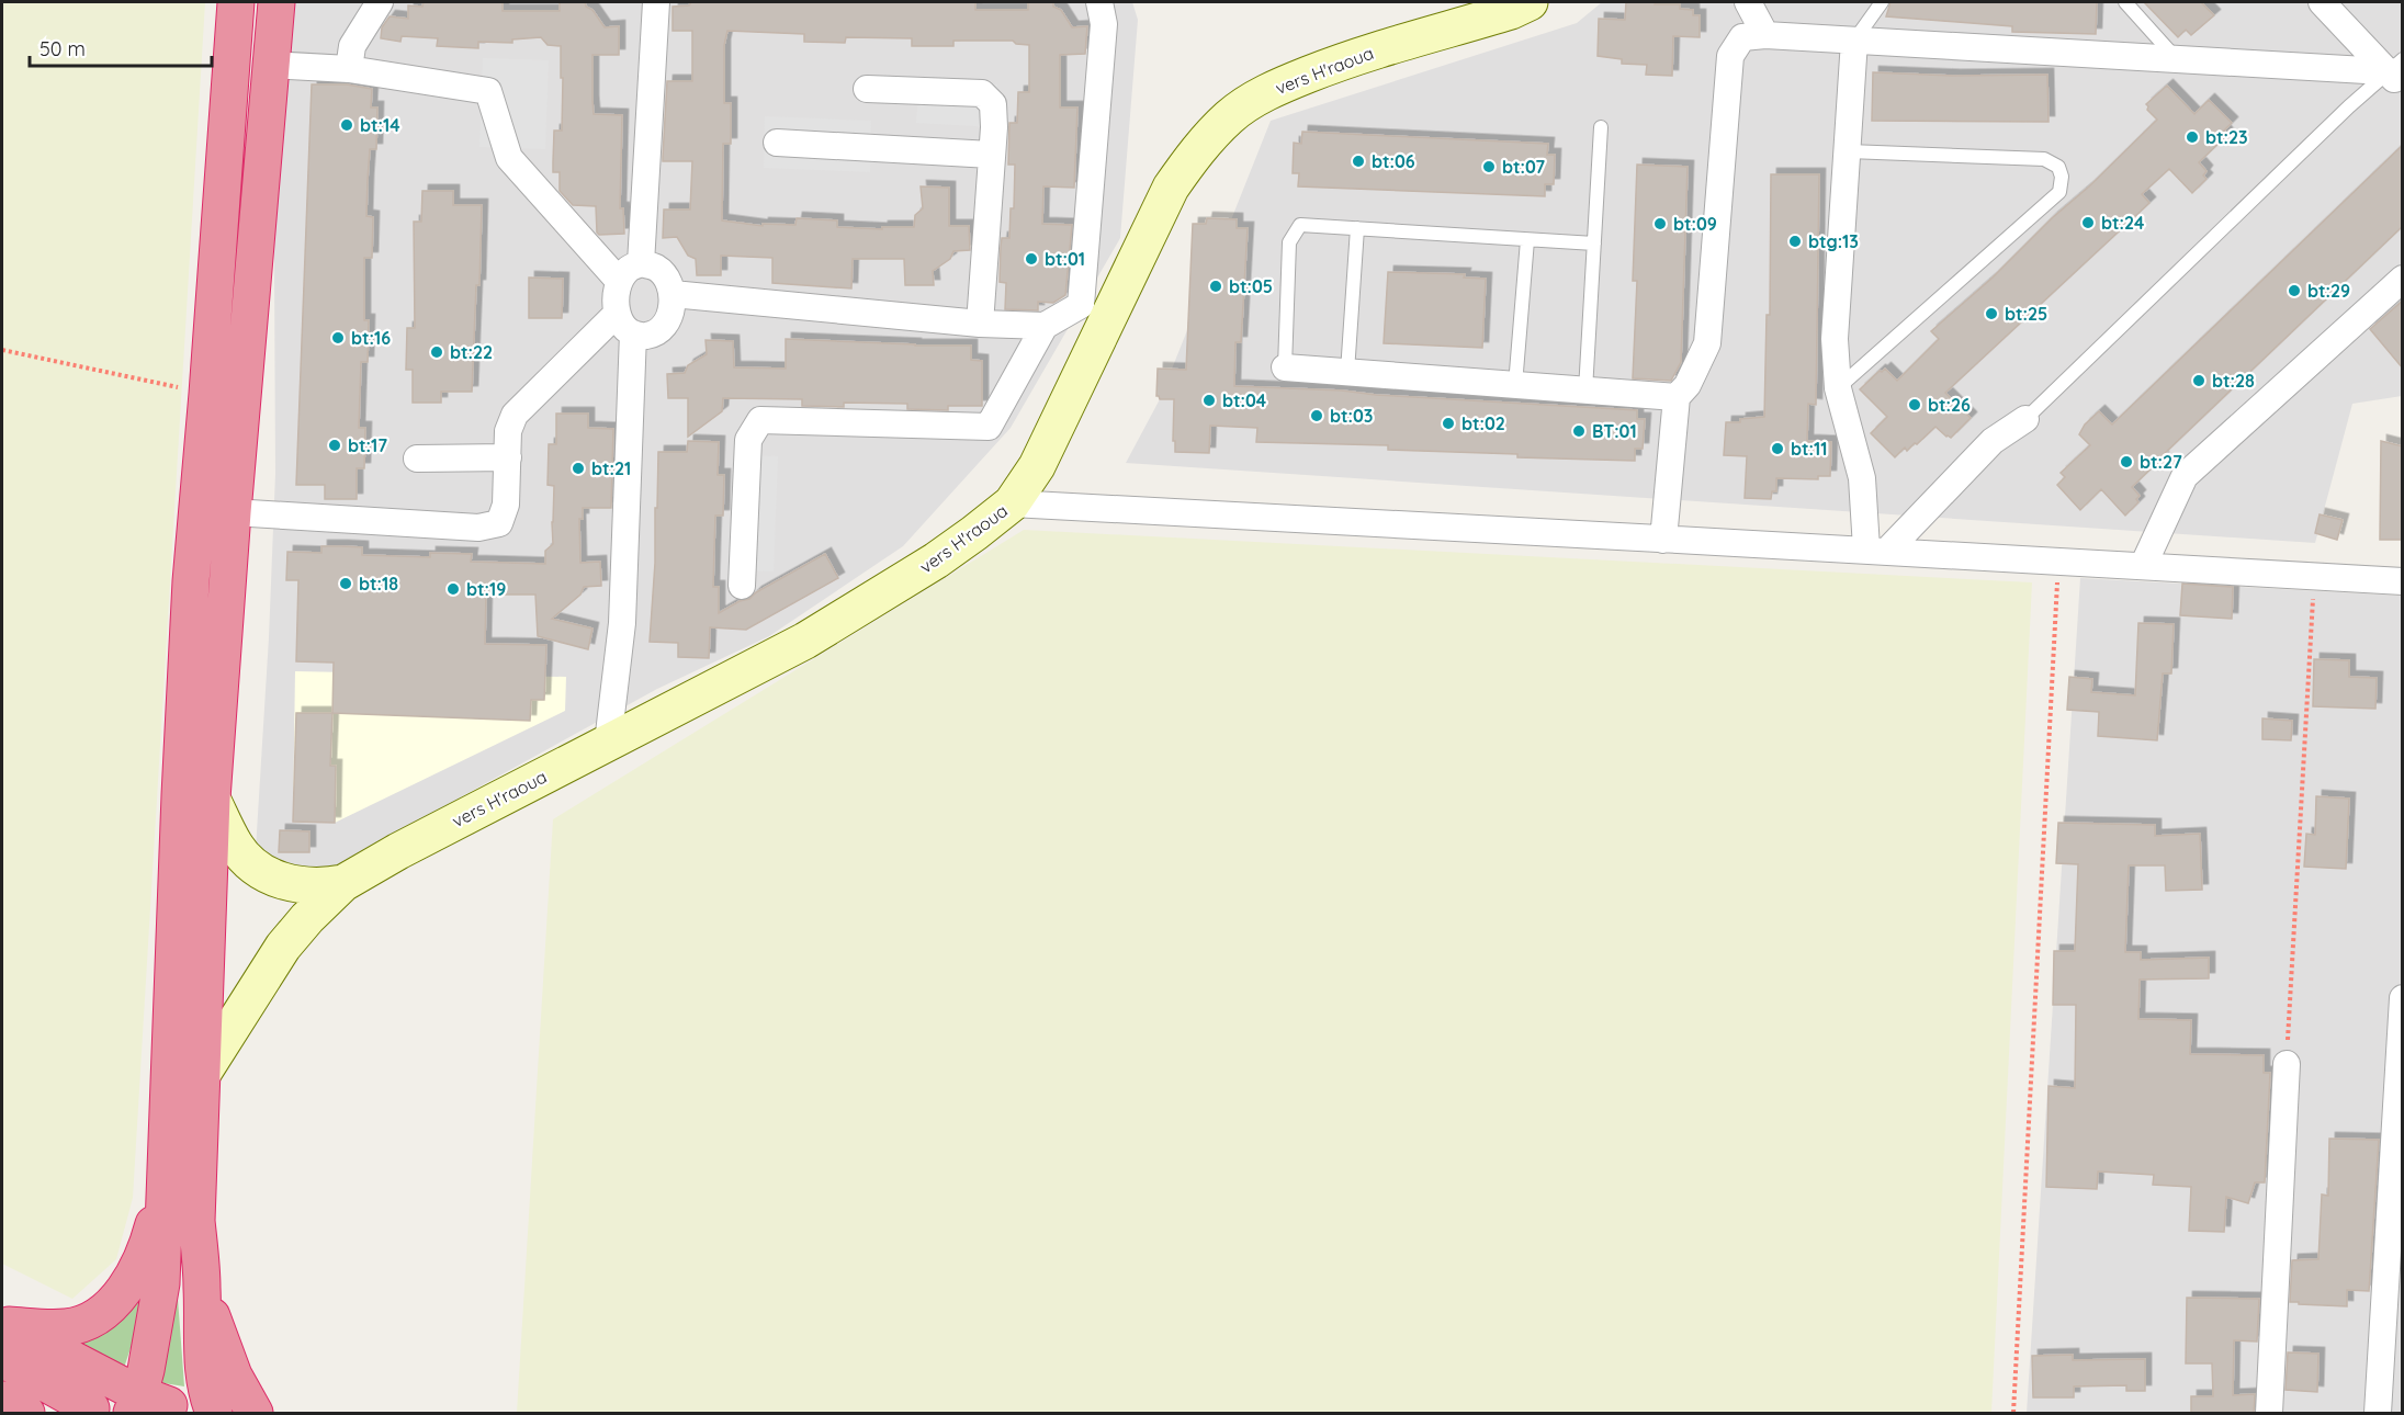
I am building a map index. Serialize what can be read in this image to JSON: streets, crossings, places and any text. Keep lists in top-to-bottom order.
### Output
{
  "streets": {
    "street": ["vers H'raoua"]
  },
  "places": [
    "bt:14",
    "bt:23",
    "bt:06",
    "bt:07",
    "bt:24",
    "bt:09",
    "btg:13",
    "bt:01",
    "bt:05",
    "bt:29",
    "bt:25",
    "bt:16",
    "bt:22",
    "bt:28",
    "bt:04",
    "bt:26",
    "bt:03",
    "bt:02",
    "BT:01",
    "bt:17",
    "bt:11",
    "bt:27",
    "bt:21",
    "bt:18",
    "bt:19"
  ],
  "scale_bar": "50 m"
}
